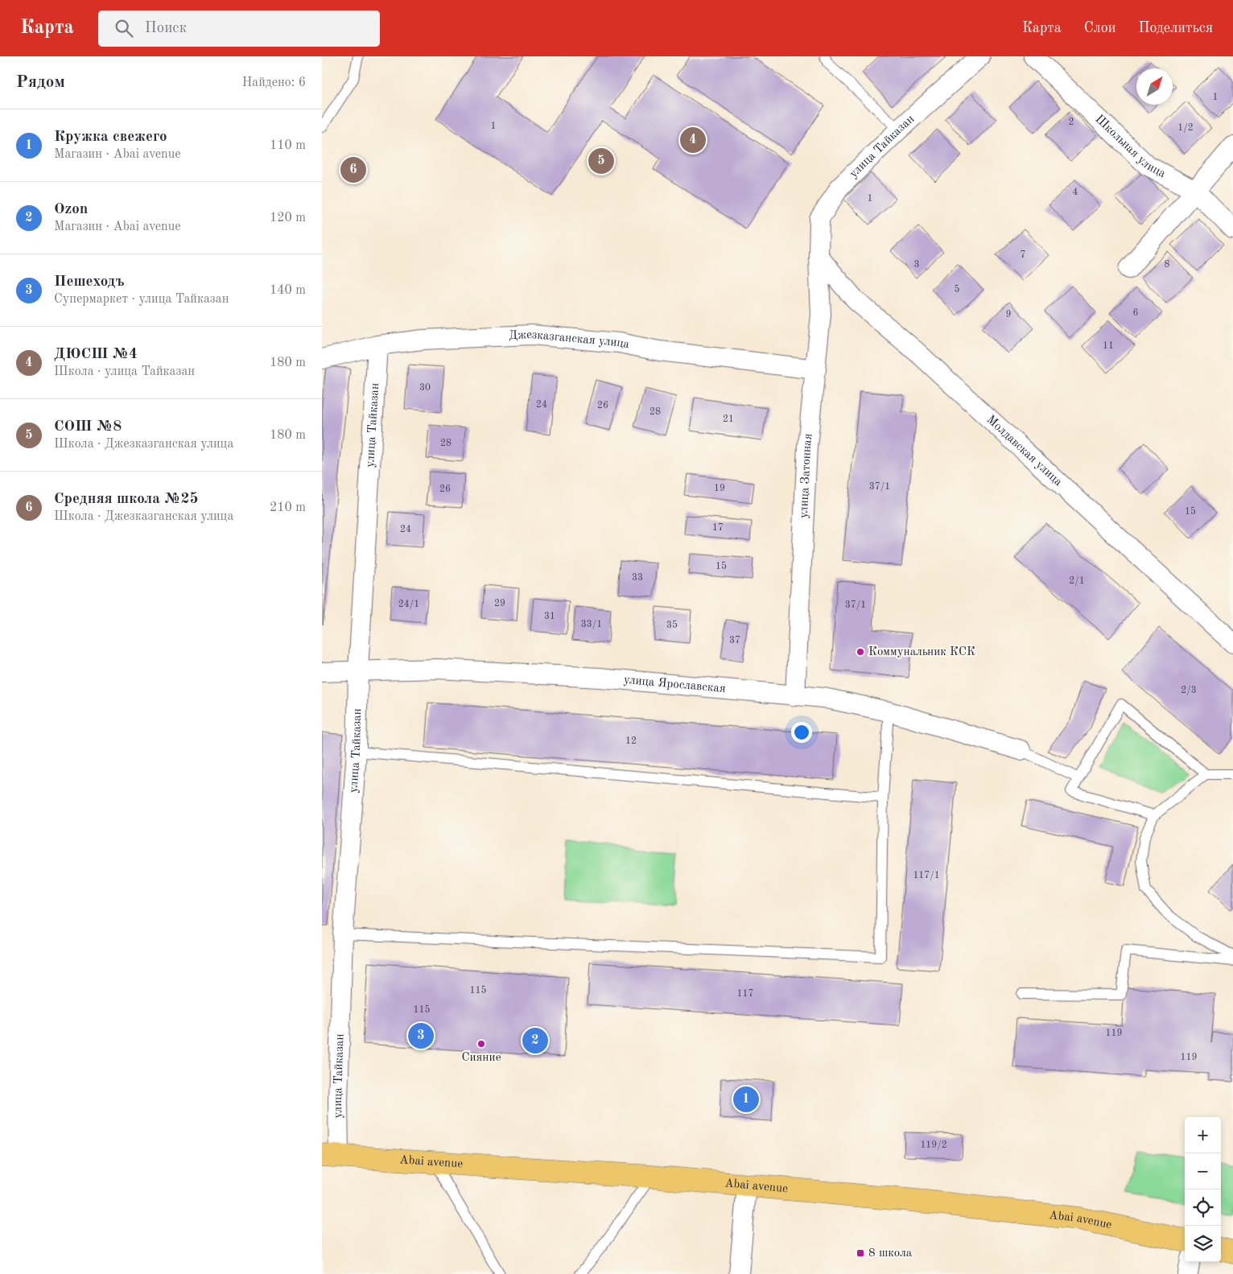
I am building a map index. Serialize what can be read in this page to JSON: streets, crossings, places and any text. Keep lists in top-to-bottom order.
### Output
{
  "streets": {
    "main road": ["Abai avenue"],
    "street": [
      "Школьная улица",
      "улица Тайказан",
      "Джезказганская улица",
      "Молдавская улица",
      "улица Затонная",
      "улица Ярославская"
    ]
  },
  "crossings": [
    ["улица Тайказан", "Джезказганская улица"],
    ["улица Тайказан", "Молдавская улица"],
    ["улица Тайказан", "улица Затонная"],
    ["улица Тайказан", "улица Ярославская"],
    ["улица Тайказан", "Abai avenue"],
    ["Джезказганская улица", "улица Затонная"],
    ["Молдавская улица", "улица Затонная"],
    ["улица Затонная", "улица Ярославская"]
  ],
  "places": {
    "other": ["Коммунальник КСК", "Сияние"],
    "transit": ["8 школа"]
  },
  "house_numbers": [
    "1",
    "2",
    "1",
    "1/2",
    "4",
    "1",
    "7",
    "3",
    "8",
    "5",
    "6",
    "9",
    "11",
    "30",
    "24",
    "26",
    "28",
    "21",
    "28",
    "37/1",
    "19",
    "26",
    "15",
    "17",
    "24",
    "15",
    "33",
    "2/1",
    "29",
    "24/1",
    "37/1",
    "31",
    "33/1",
    "35",
    "37",
    "2/3",
    "12",
    "117/1",
    "115",
    "117",
    "115",
    "119",
    "119",
    "119/2"
  ],
  "north": "top right",
  "page": {
    "header": "Карта",
    "search": "Поиск",
    "nav": ["Карта", "Слои", "Поделиться"],
    "heading": ["Рядом", "Найдено: 6"],
    "list": [
      {
        "mark": "1",
        "name": "Кружка свежего",
        "note": "Магазин · Abai avenue",
        "value": "110 m"
      },
      {
        "mark": "2",
        "name": "Ozon",
        "note": "Магазин · Abai avenue",
        "value": "120 m"
      },
      {
        "mark": "3",
        "name": "Пешеходъ",
        "note": "Супермаркет · улица Тайказан",
        "value": "140 m"
      },
      {
        "mark": "4",
        "name": "ДЮСШ №4",
        "note": "Школа · улица Тайказан",
        "value": "180 m"
      },
      {
        "mark": "5",
        "name": "СОШ №8",
        "note": "Школа · Джезказганская улица",
        "value": "180 m"
      },
      {
        "mark": "6",
        "name": "Средняя школа №25",
        "note": "Школа · Джезказганская улица",
        "value": "210 m"
      }
    ],
    "pins": [
      "4",
      "5",
      "6",
      "3",
      "2",
      "1"
    ],
    "map_buttons": ["+", "−"]
  }
}
